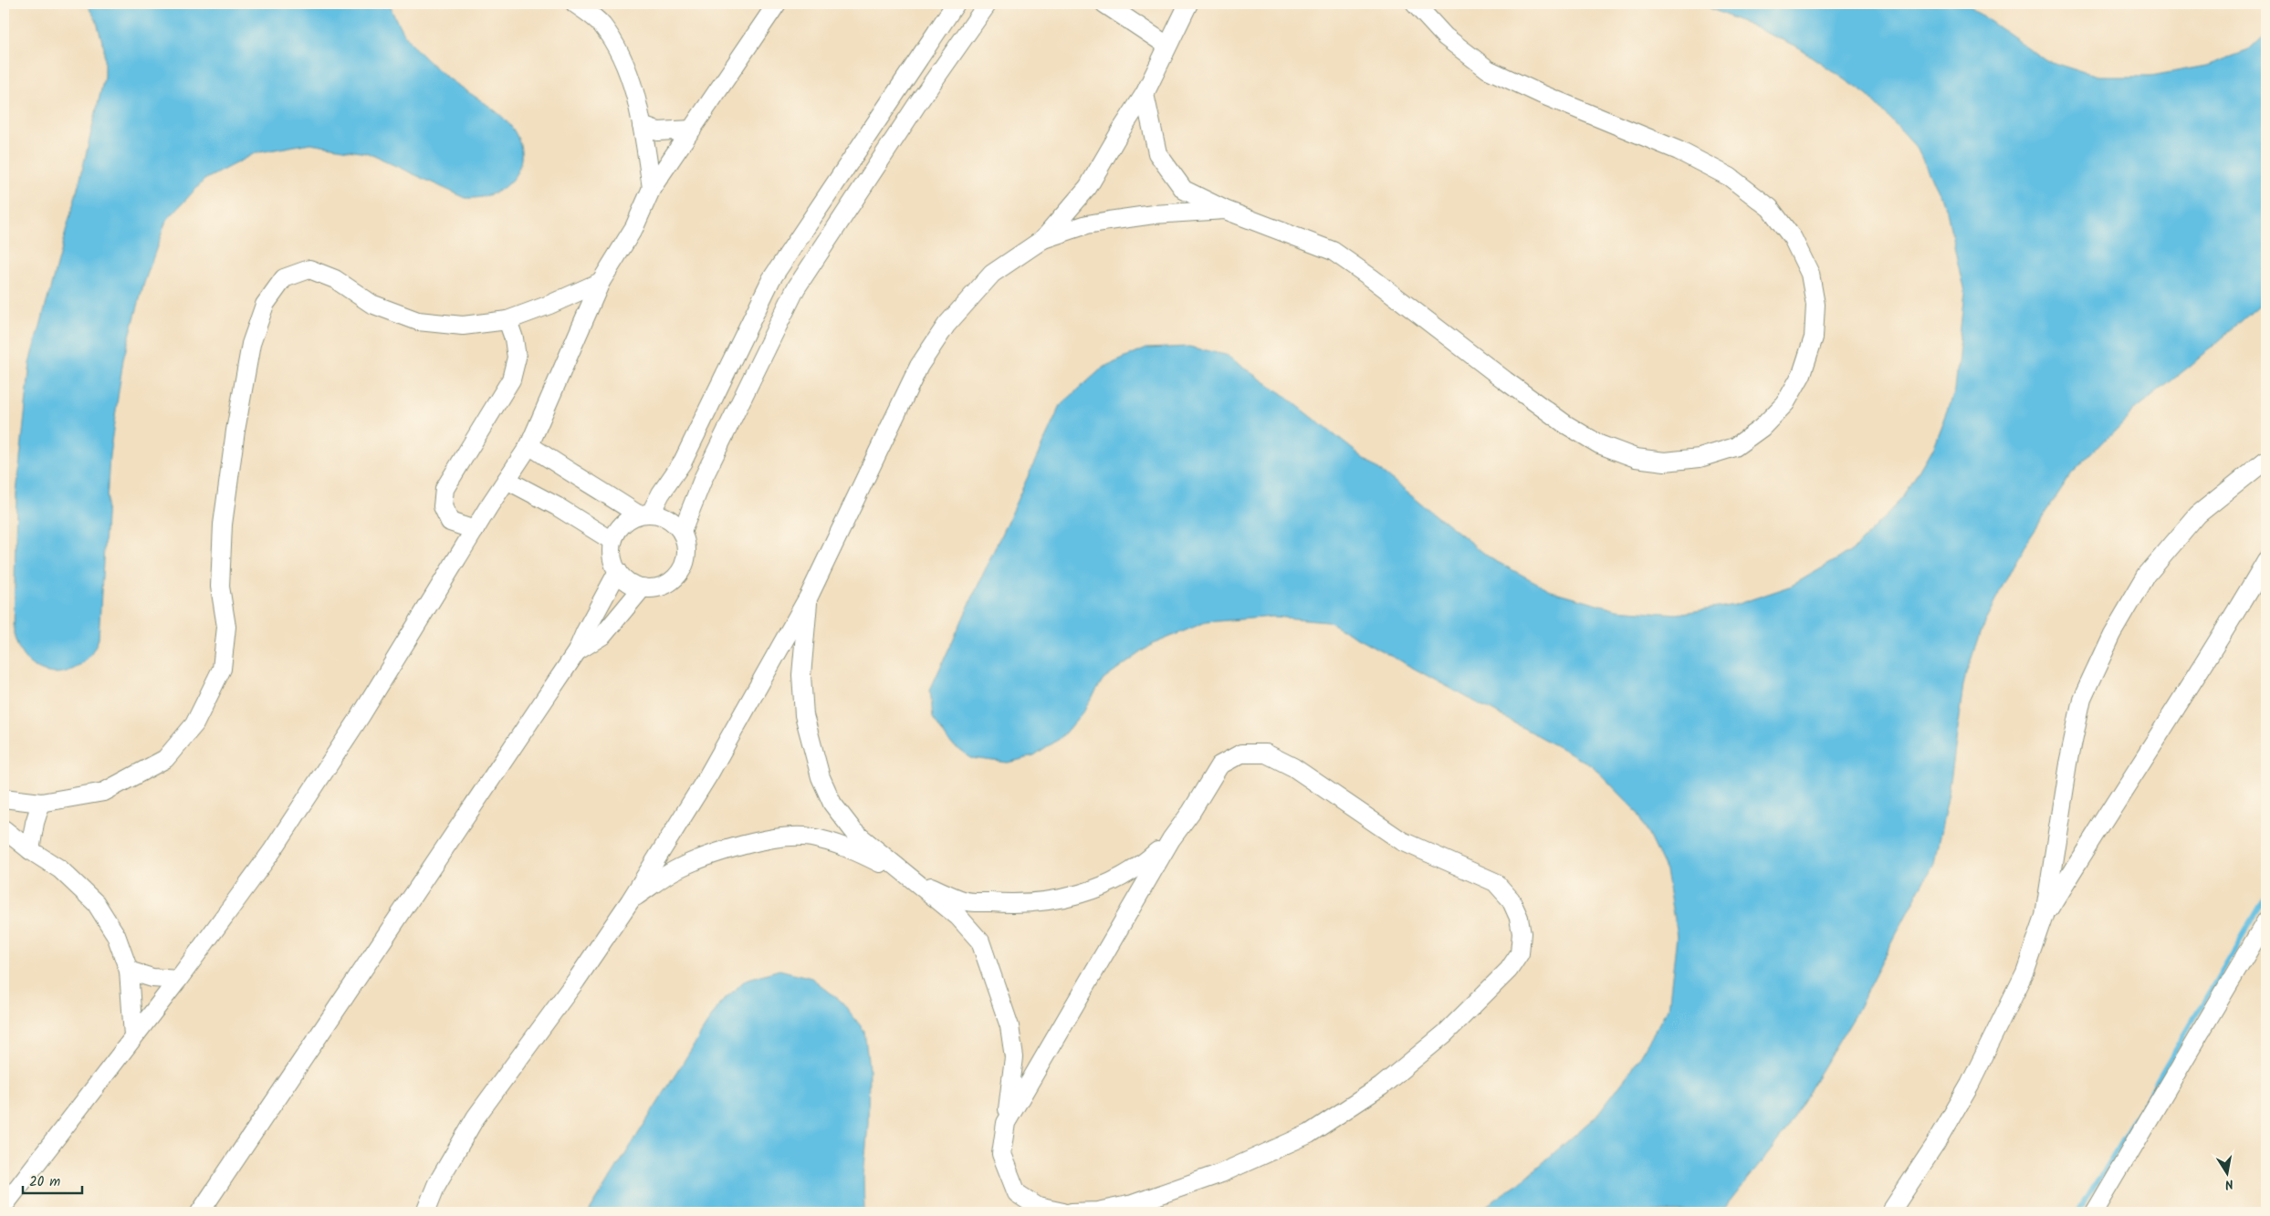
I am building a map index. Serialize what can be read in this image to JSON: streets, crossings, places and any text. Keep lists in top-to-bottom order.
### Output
{
  "scale_bar": "20 m",
  "north": "bottom"
}
